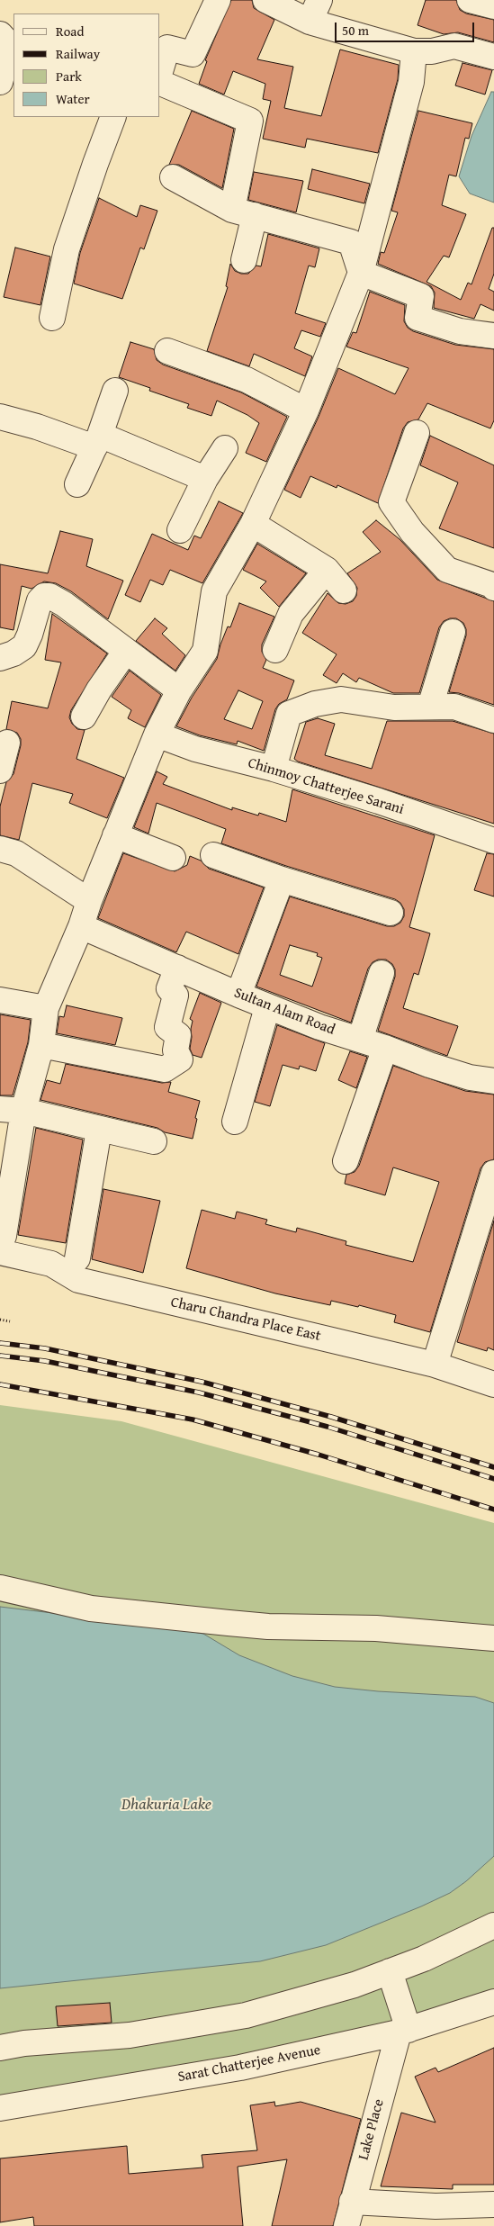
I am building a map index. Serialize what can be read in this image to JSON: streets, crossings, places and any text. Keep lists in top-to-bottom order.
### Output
{
  "streets": {
    "street": [
      "Chinmoy Chatterjee Sarani",
      "Sultan Alam Road",
      "Charu Chandra Place East",
      "Sarat Chatterjee Avenue",
      "Lake Place"
    ]
  },
  "crossings": [
    ["Sarat Chatterjee Avenue", "Lake Place"]
  ],
  "water": ["Dhakuria Lake"],
  "legend": [
    "Road",
    "Railway",
    "Park",
    "Water"
  ],
  "scale_bar": "50 m"
}
